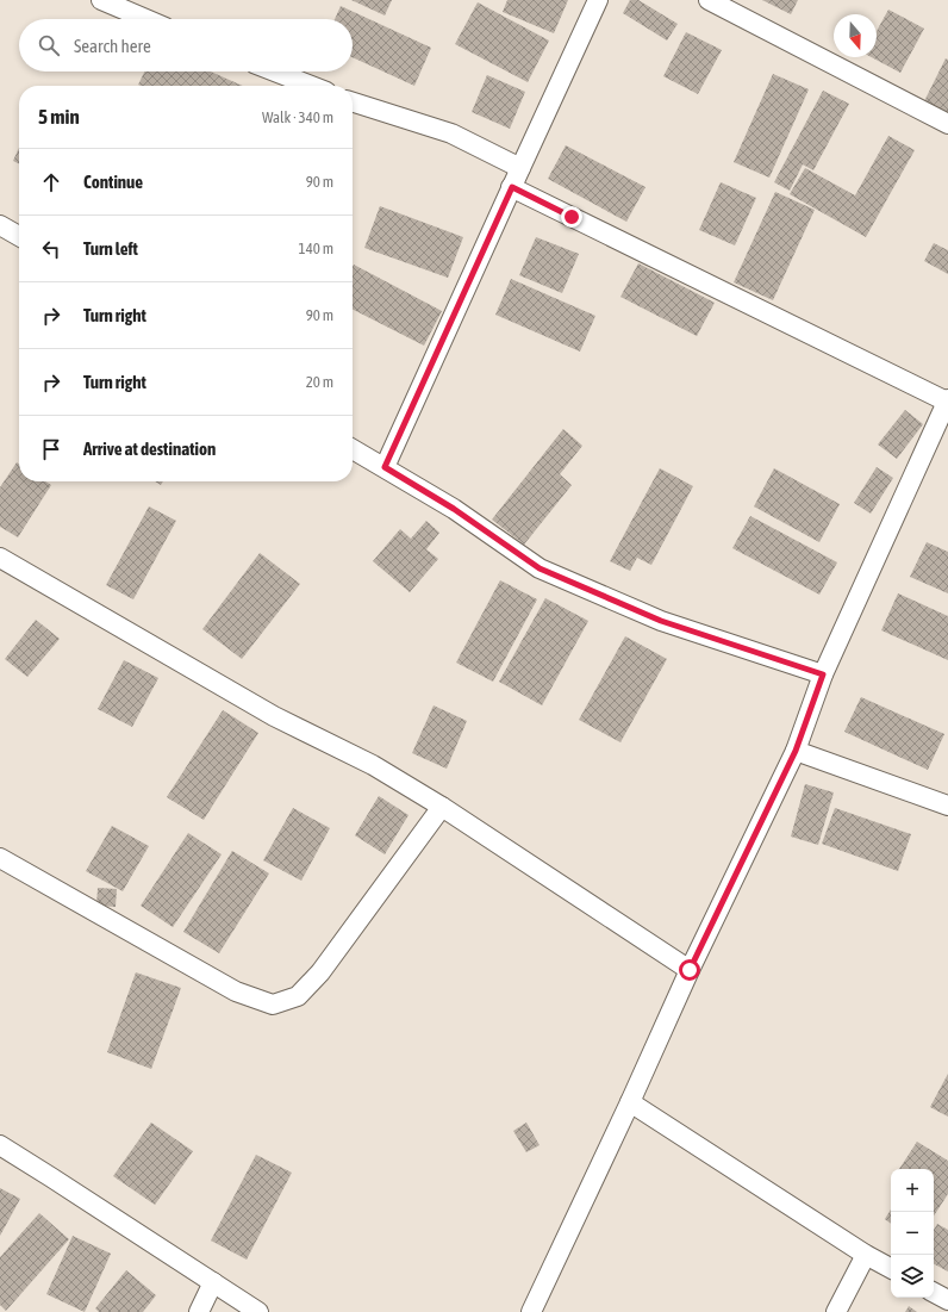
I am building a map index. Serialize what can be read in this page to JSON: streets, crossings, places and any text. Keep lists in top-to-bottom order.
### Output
{
  "north": "bottom",
  "page": {
    "search": "Search here",
    "heading": ["5 min", "Walk · 340 m"],
    "list": [
      ["Continue", "90 m"],
      ["Turn left", "140 m"],
      ["Turn right", "90 m"],
      ["Turn right", "20 m"],
      "Arrive at destination"
    ],
    "map_buttons": ["+", "−"]
  }
}
